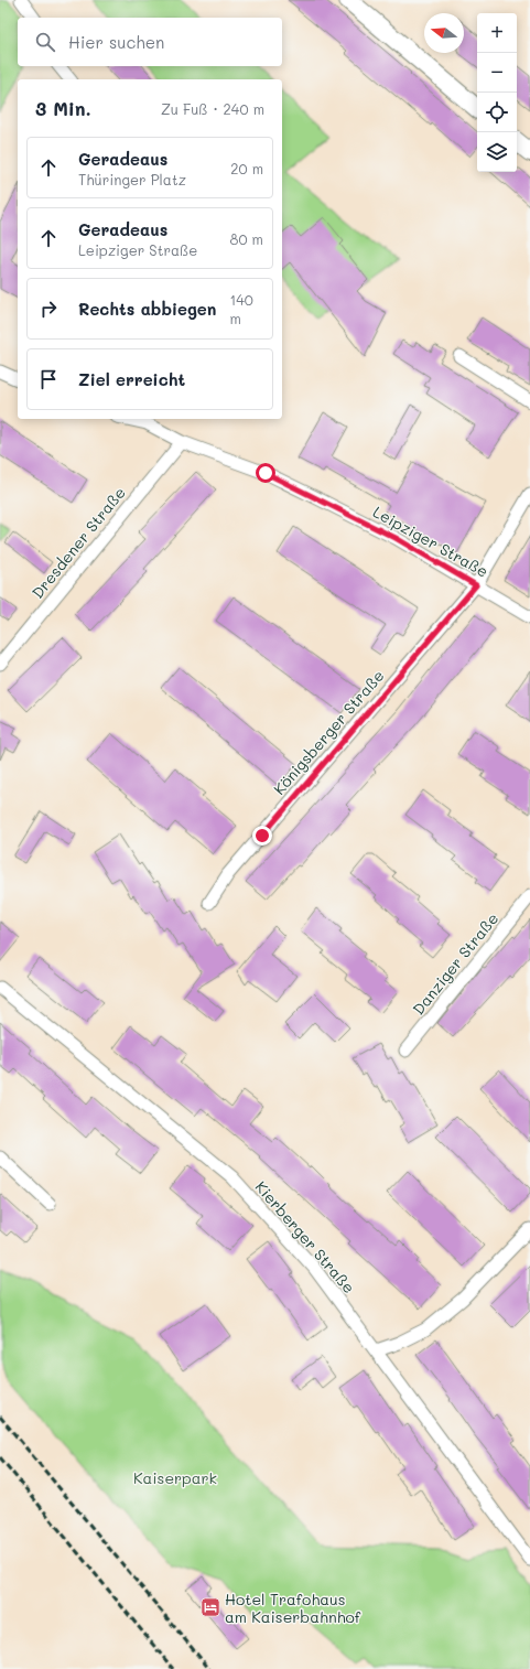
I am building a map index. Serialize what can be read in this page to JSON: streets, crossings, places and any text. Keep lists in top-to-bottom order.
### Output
{
  "streets": {
    "street": [
      "Leipziger Straße",
      "Dresdener Straße",
      "Königsberger Straße",
      "Danziger Straße",
      "Kierberger Straße"
    ]
  },
  "crossings": [
    ["Leipziger Straße", "Dresdener Straße"],
    ["Leipziger Straße", "Königsberger Straße"]
  ],
  "parks": ["Kaiserpark"],
  "places": {
    "hotel": ["Hotel Trafohaus am Kaiserbahnhof"]
  },
  "north": "left",
  "page": {
    "map_buttons": ["+", "−"],
    "search": "Hier suchen",
    "heading": ["3 Min.", "Zu Fuß · 240 m"],
    "list": [
      ["Geradeaus", "Thüringer Platz", "20 m"],
      ["Geradeaus", "Leipziger Straße", "80 m"],
      ["Rechts abbiegen", "140 m"],
      "Ziel erreicht"
    ]
  }
}
